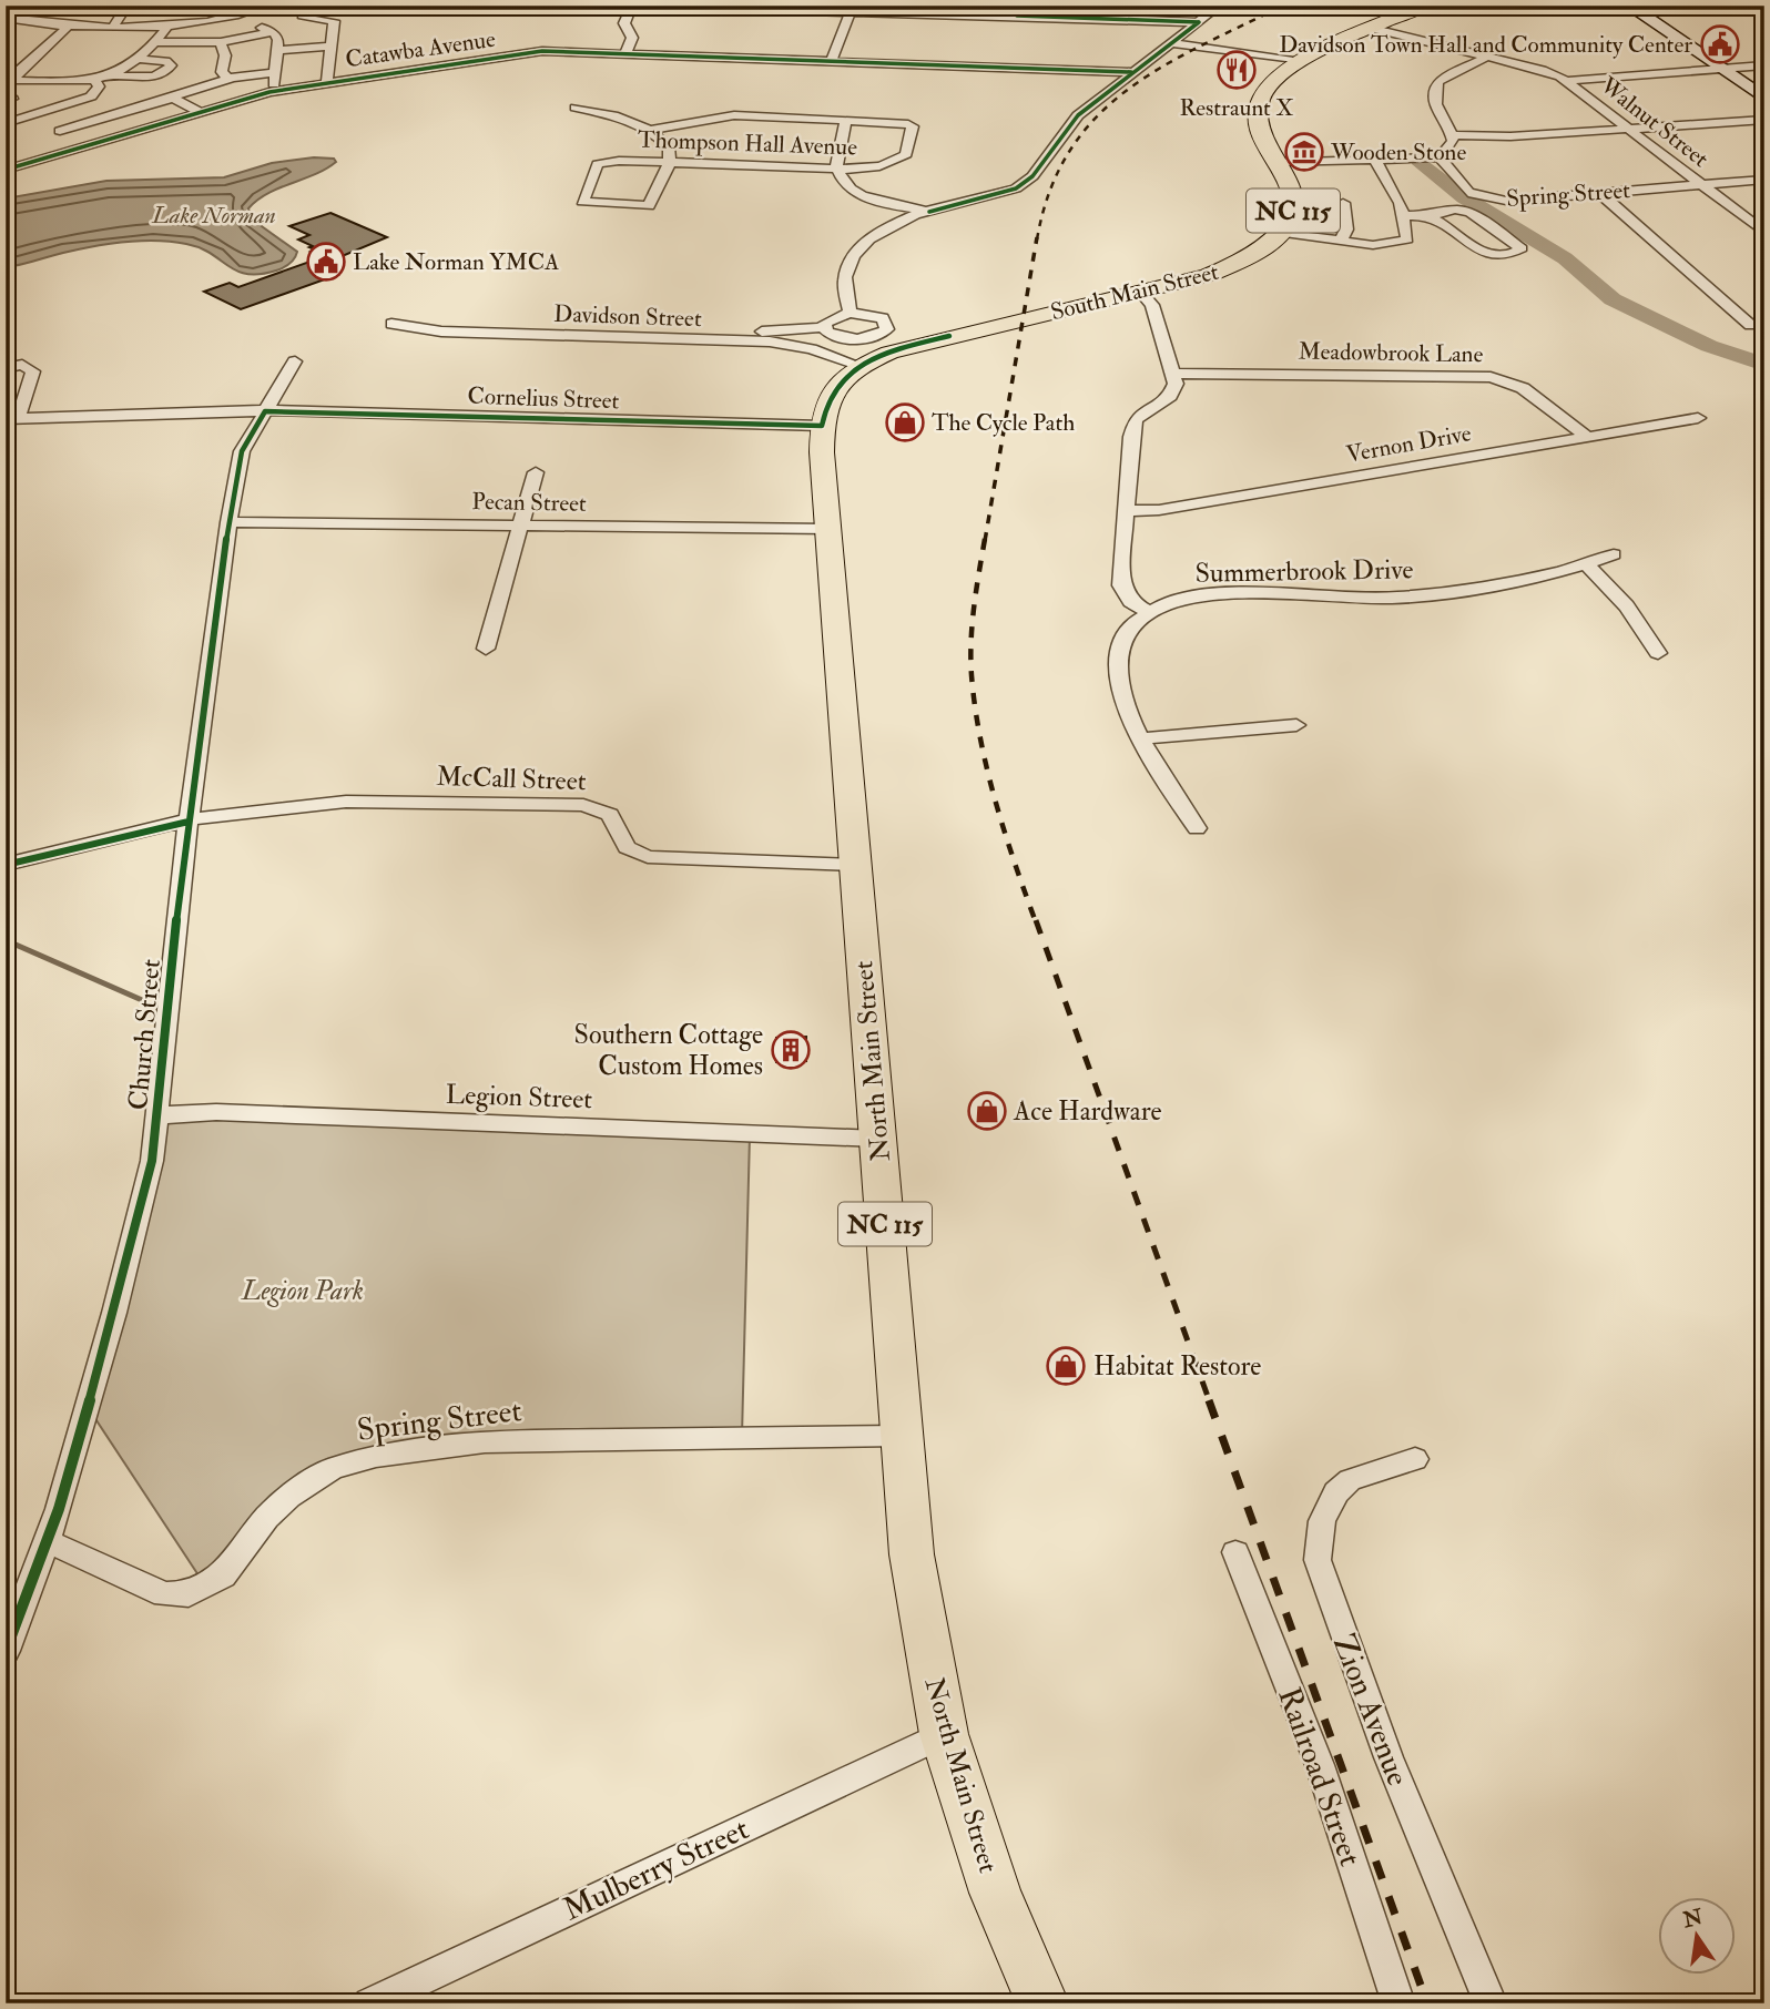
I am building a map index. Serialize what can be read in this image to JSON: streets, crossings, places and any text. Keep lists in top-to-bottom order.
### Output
{
  "streets": {
    "main road": ["NC 115", "South Main Street", "North Main Street"],
    "street": [
      "Catawba Avenue",
      "Walnut Street",
      "Thompson Hall Avenue",
      "Spring Street",
      "Davidson Street",
      "Meadowbrook Lane",
      "Cornelius Street",
      "Vernon Drive",
      "Pecan Street",
      "Summerbrook Drive",
      "McCall Street",
      "Church Street",
      "Legion Street",
      "Zion Avenue",
      "Railroad Street",
      "Mulberry Street"
    ]
  },
  "crossings": [
    ["Walnut Street", "Spring Street"],
    ["Walnut Street", "NC 115"],
    ["Spring Street", "Church Street"],
    ["Spring Street", "North Main Street"],
    ["NC 115", "South Main Street"],
    ["South Main Street", "North Main Street"],
    ["Davidson Street", "North Main Street"],
    ["Meadowbrook Lane", "Vernon Drive"],
    ["Cornelius Street", "Church Street"],
    ["Cornelius Street", "North Main Street"],
    ["Pecan Street", "Church Street"],
    ["Pecan Street", "North Main Street"],
    ["McCall Street", "Church Street"],
    ["McCall Street", "North Main Street"],
    ["Church Street", "Legion Street"],
    ["North Main Street", "Legion Street"],
    ["North Main Street", "Mulberry Street"]
  ],
  "water": ["Lake Norman"],
  "parks": ["Legion Park"],
  "places": {
    "public building": ["Davidson Town Hall and Community Center", "Lake Norman YMCA"],
    "restaurant": ["Restraunt X"],
    "museum": ["Wooden Stone"],
    "shop": ["The Cycle Path", "Ace Hardware", "Habitat Restore"],
    "building": ["Southern Cottage Custom Homes"]
  },
  "north": "top"
}
